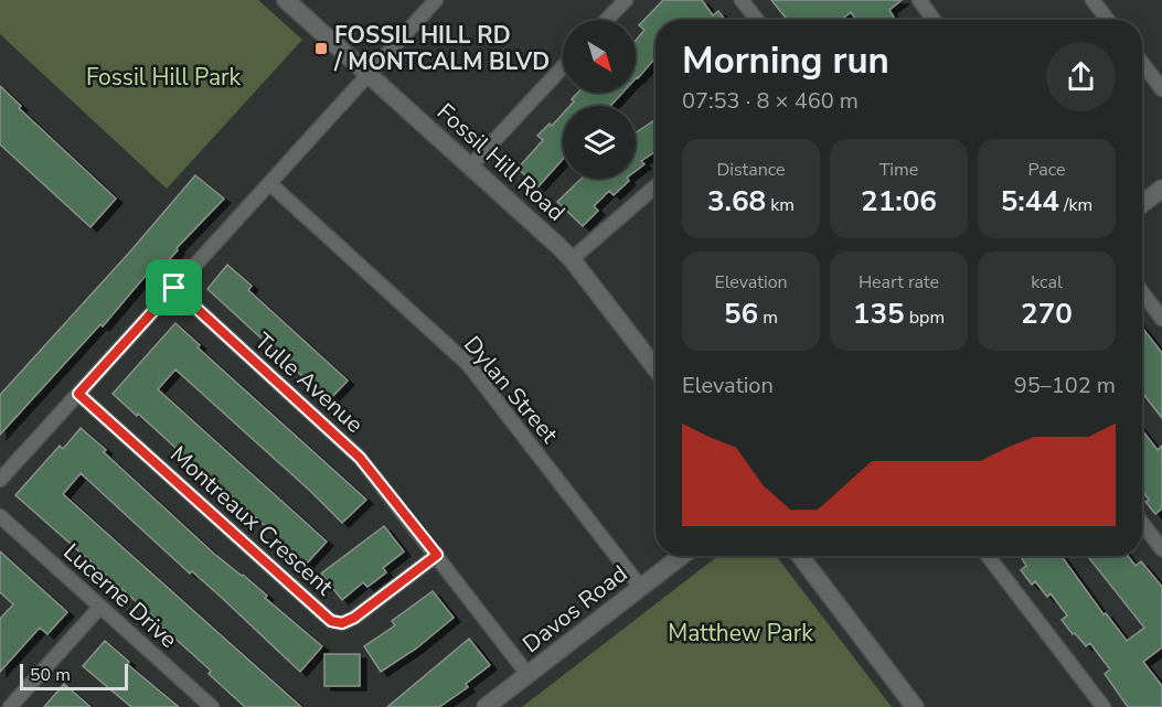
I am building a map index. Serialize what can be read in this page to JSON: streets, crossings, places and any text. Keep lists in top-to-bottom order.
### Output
{
  "streets": {
    "street": [
      "Fossil Hill Road",
      "Tulle Avenue",
      "Dylan Street",
      "Montreaux Crescent",
      "Lucerne Drive",
      "Davos Road"
    ]
  },
  "crossings": [
    ["Tulle Avenue", "Montreaux Crescent"],
    ["Tulle Avenue", "Davos Road"],
    ["Dylan Street", "Davos Road"]
  ],
  "parks": ["Fossil Hill Park", "Matthew Park"],
  "places": {
    "transit": ["FOSSIL HILL RD / MONTCALM BLVD"]
  },
  "scale_bar": "50 m",
  "north": "bottom right",
  "page": {
    "heading": ["Morning run", "07:53 · 8 × 460 m"],
    "stats": [
      ["Distance", "3.68 km"],
      ["Time", "21:06"],
      ["Pace", "5:44 /km"],
      ["Elevation", "56 m"],
      ["Heart rate", "135 bpm"],
      ["kcal", "270"]
    ],
    "chart": ["Elevation", "95–102 m"],
    "scale": "50 m"
  }
}
